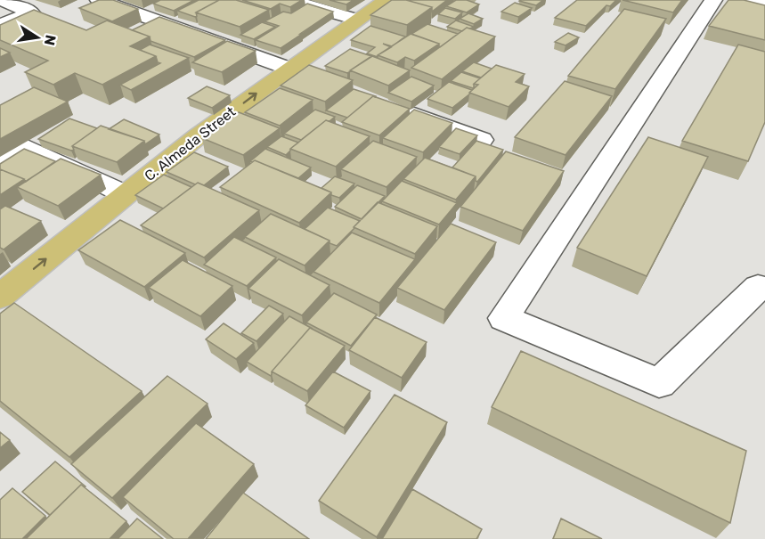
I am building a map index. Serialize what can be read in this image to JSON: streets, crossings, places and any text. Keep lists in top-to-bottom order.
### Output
{
  "streets": {
    "main road": ["C. Almeda Street"]
  },
  "one_way": ["C. Almeda Street"],
  "north": "right"
}
